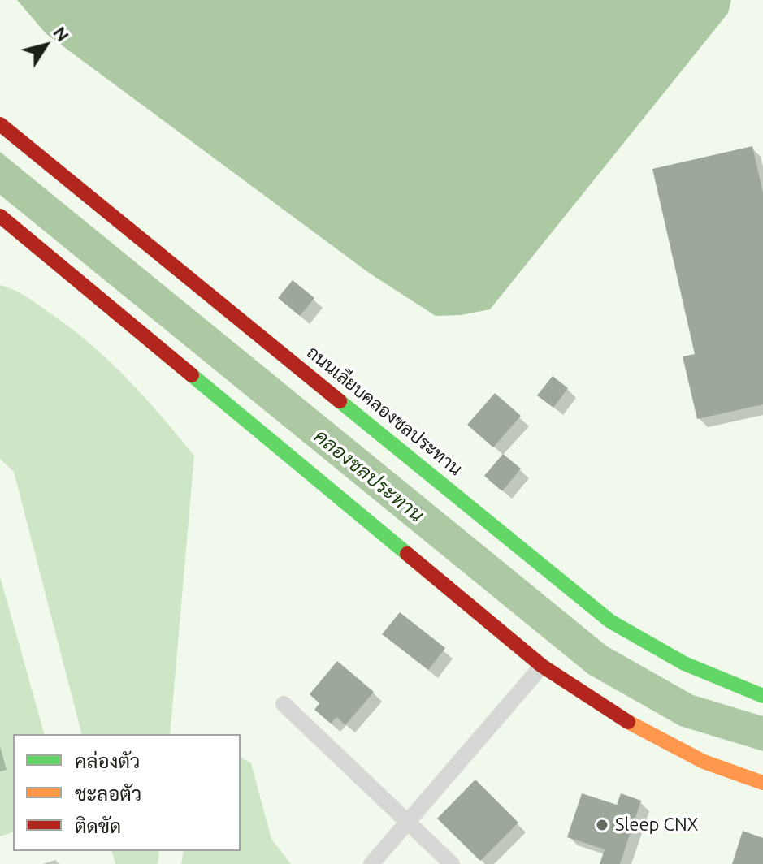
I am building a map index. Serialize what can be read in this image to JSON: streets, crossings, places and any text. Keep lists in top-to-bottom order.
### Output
{
  "streets": {
    "main road": ["ถนนเลียบคลองชลประทาน"]
  },
  "water": ["คลองชลประทาน"],
  "places": ["Sleep CNX"],
  "legend": ["คล่องตัว", "ชะลอตัว", "ติดขัด"],
  "north": "top right"
}
